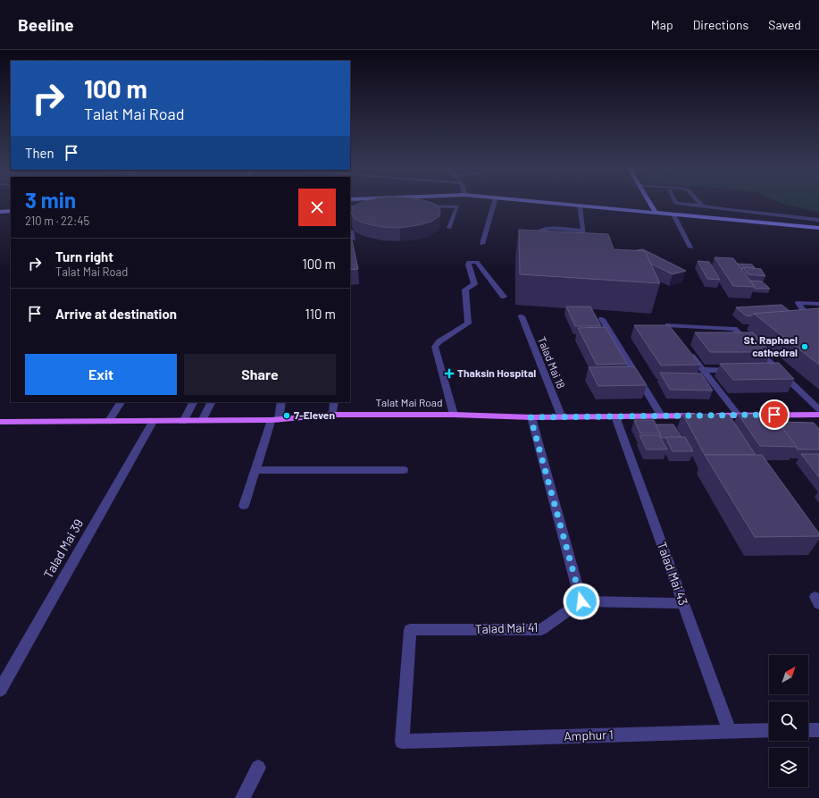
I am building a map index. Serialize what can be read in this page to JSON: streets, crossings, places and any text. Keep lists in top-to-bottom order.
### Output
{
  "streets": {
    "main road": ["Talat Mai Road"],
    "street": [
      "Talad Mai 18",
      "Talad Mai 39",
      "Talad Mai 43",
      "Talad Mai 41",
      "Amphur 1"
    ]
  },
  "crossings": [
    ["Talad Mai 18", "Talat Mai Road"],
    ["Talat Mai Road", "Talad Mai 39"],
    ["Talat Mai Road", "Talad Mai 43"],
    ["Talad Mai 43", "Amphur 1"],
    ["Talad Mai 41", "Amphur 1"]
  ],
  "places": {
    "other": ["St. Raphael cathedral", "7-Eleven"],
    "health": ["Thaksin Hospital"]
  },
  "north": "top right",
  "page": {
    "header": "Beeline",
    "nav": ["Map", "Directions", "Saved"],
    "turn": ["100 m", "Talat Mai Road"],
    "then": "Then",
    "heading": ["3 min", "210 m · 22:45"],
    "list": [
      {
        "name": "Turn right",
        "note": "Talat Mai Road",
        "value": "100 m"
      },
      {
        "name": "Arrive at destination",
        "value": "110 m"
      }
    ],
    "buttons": ["Exit", "Share"]
  }
}
